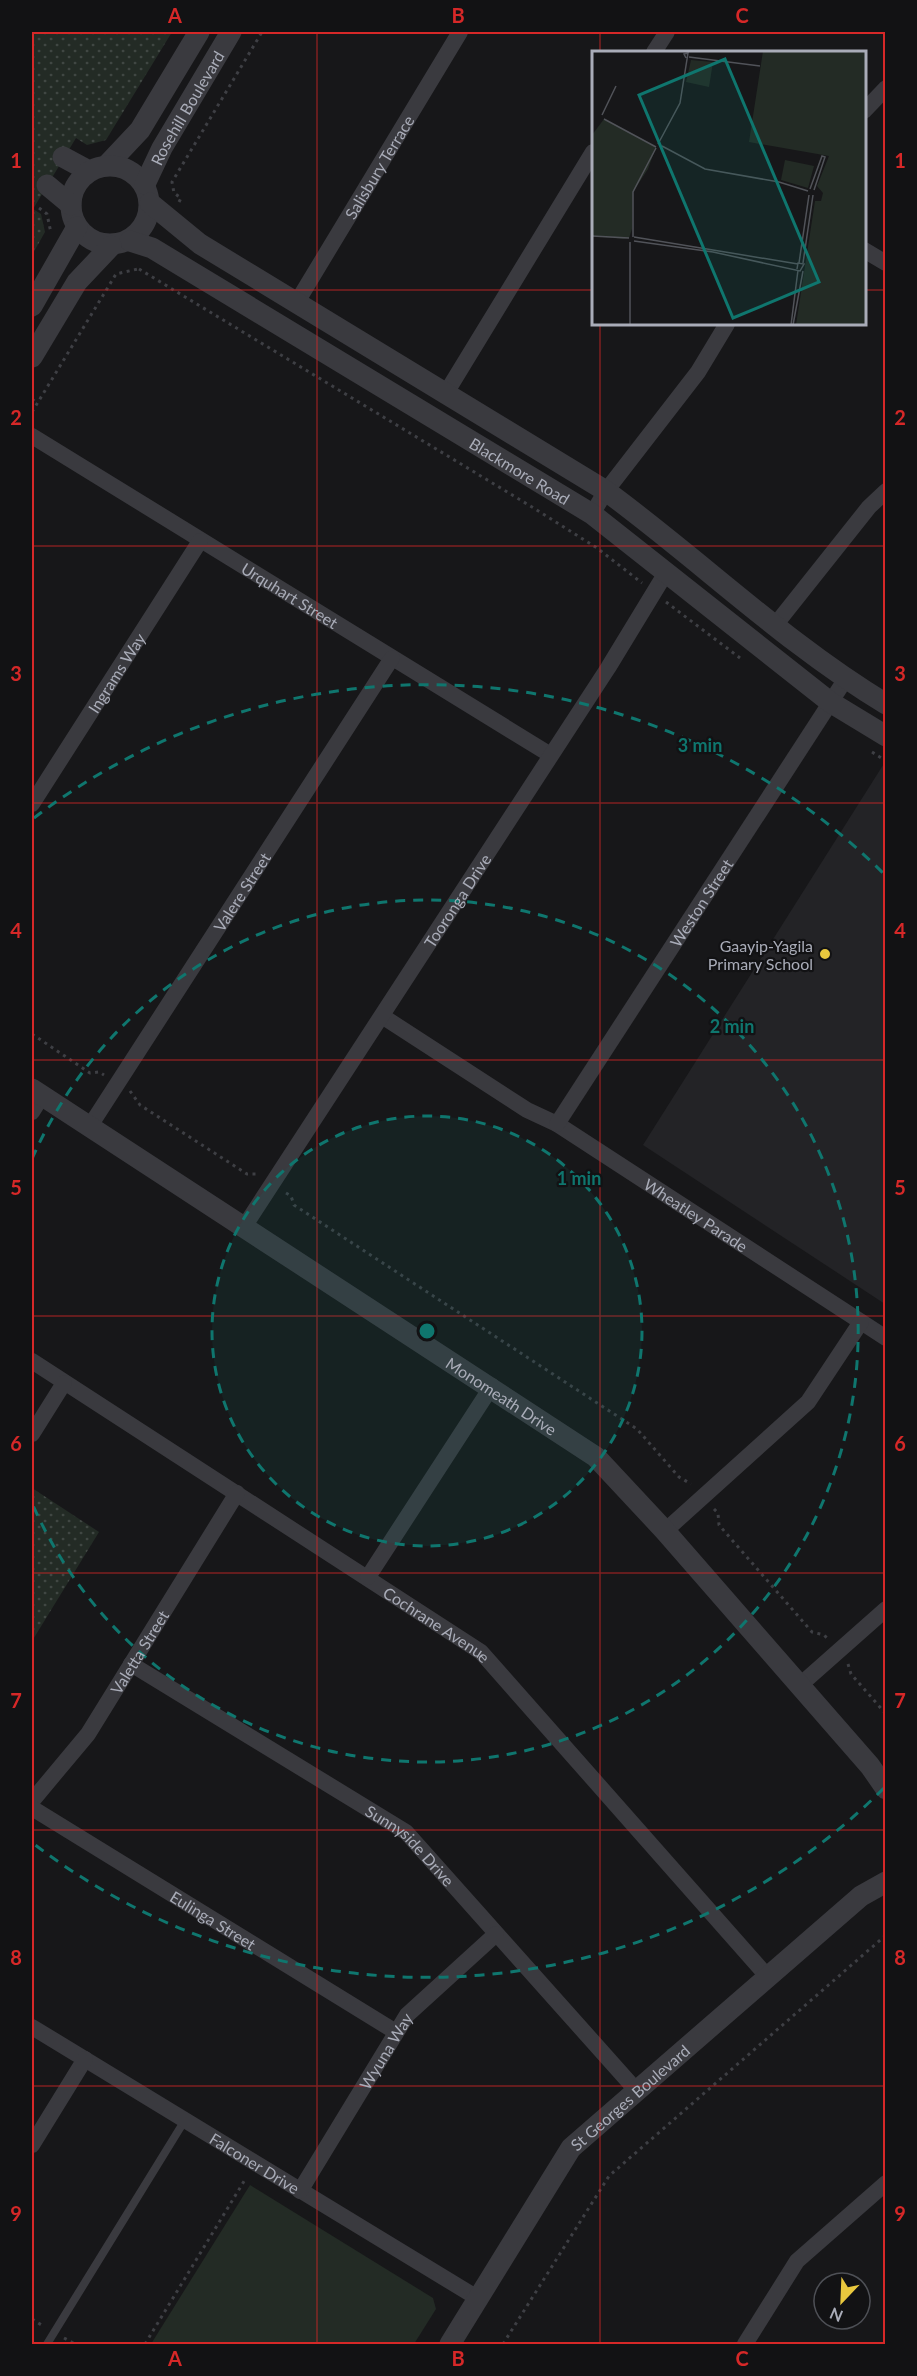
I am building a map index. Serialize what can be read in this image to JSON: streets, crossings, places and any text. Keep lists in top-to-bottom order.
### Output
{
  "streets": {
    "street": [
      "Rosehill Boulevard",
      "Salisbury Terrace",
      "Blackmore Road",
      "Urquhart Street",
      "Ingrams Way",
      "Valere Street",
      "Tooronga Drive",
      "Weston Street",
      "Wheatley Parade",
      "Monomeath Drive",
      "Cochrane Avenue",
      "Valetta Street",
      "Sunnyside Drive",
      "Eulinga Street",
      "Wyuna Way",
      "St Georges Boulevard",
      "Falconer Drive"
    ]
  },
  "crossings": [
    ["Rosehill Boulevard", "Blackmore Road"],
    ["Salisbury Terrace", "Blackmore Road"],
    ["Blackmore Road", "Tooronga Drive"],
    ["Blackmore Road", "Weston Street"],
    ["Urquhart Street", "Ingrams Way"],
    ["Urquhart Street", "Valere Street"],
    ["Urquhart Street", "Tooronga Drive"],
    ["Valere Street", "Monomeath Drive"],
    ["Tooronga Drive", "Wheatley Parade"],
    ["Tooronga Drive", "Monomeath Drive"],
    ["Weston Street", "Wheatley Parade"],
    ["Cochrane Avenue", "Valetta Street"],
    ["Cochrane Avenue", "St Georges Boulevard"],
    ["Valetta Street", "Sunnyside Drive"],
    ["Sunnyside Drive", "Wyuna Way"],
    ["Sunnyside Drive", "St Georges Boulevard"],
    ["Eulinga Street", "Wyuna Way"],
    ["Wyuna Way", "Falconer Drive"],
    ["St Georges Boulevard", "Falconer Drive"]
  ],
  "places": ["Gaayip-Yagila Primary School"],
  "north": "bottom left",
  "grid": {
    "columns": ["A", "B", "C"],
    "rows": [
      "1",
      "2",
      "3",
      "4",
      "5",
      "6",
      "7",
      "8",
      "9"
    ]
  },
  "rings": ["3 min", "2 min", "1 min"]
}
